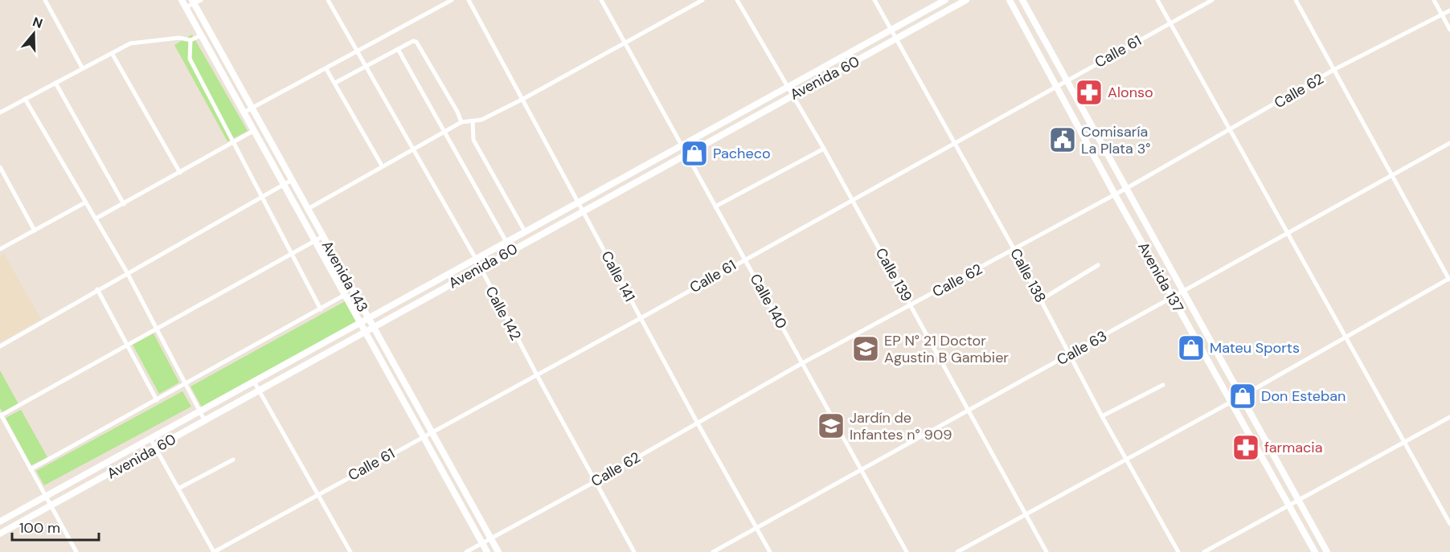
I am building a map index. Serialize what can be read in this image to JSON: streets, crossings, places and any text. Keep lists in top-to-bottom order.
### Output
{
  "streets": {
    "main road": ["Avenida 60", "Avenida 143", "Avenida 137"],
    "street": [
      "Calle 61",
      "Calle 62",
      "Calle 139",
      "Calle 138",
      "Calle 141",
      "Calle 140",
      "Calle 142",
      "Calle 63"
    ]
  },
  "crossings": [
    ["Calle 61", "Calle 139"],
    ["Calle 61", "Calle 138"],
    ["Calle 61", "Avenida 143"],
    ["Calle 61", "Calle 141"],
    ["Calle 61", "Avenida 137"],
    ["Calle 61", "Calle 140"],
    ["Calle 61", "Calle 142"],
    ["Avenida 60", "Calle 139"],
    ["Avenida 60", "Calle 138"],
    ["Avenida 60", "Avenida 143"],
    ["Avenida 60", "Calle 141"],
    ["Avenida 60", "Calle 140"],
    ["Avenida 60", "Calle 142"],
    ["Calle 62", "Calle 139"],
    ["Calle 62", "Calle 138"],
    ["Calle 62", "Avenida 143"],
    ["Calle 62", "Calle 141"],
    ["Calle 62", "Avenida 137"],
    ["Calle 62", "Calle 140"],
    ["Calle 62", "Calle 142"],
    ["Calle 139", "Calle 63"],
    ["Calle 138", "Calle 63"],
    ["Calle 141", "Calle 63"],
    ["Avenida 137", "Calle 63"],
    ["Calle 140", "Calle 63"]
  ],
  "places": {
    "pharmacy": ["Alonso", "farmacia"],
    "public building": ["Comisaría La Plata 3°"],
    "shop": ["Pacheco", "Mateu Sports", "Don Esteban"],
    "school or university": ["EP N° 21 Doctor Agustin B Gambier", "Jardín de Infantes n° 909"]
  },
  "scale_bar": "100 m",
  "north": "top"
}
